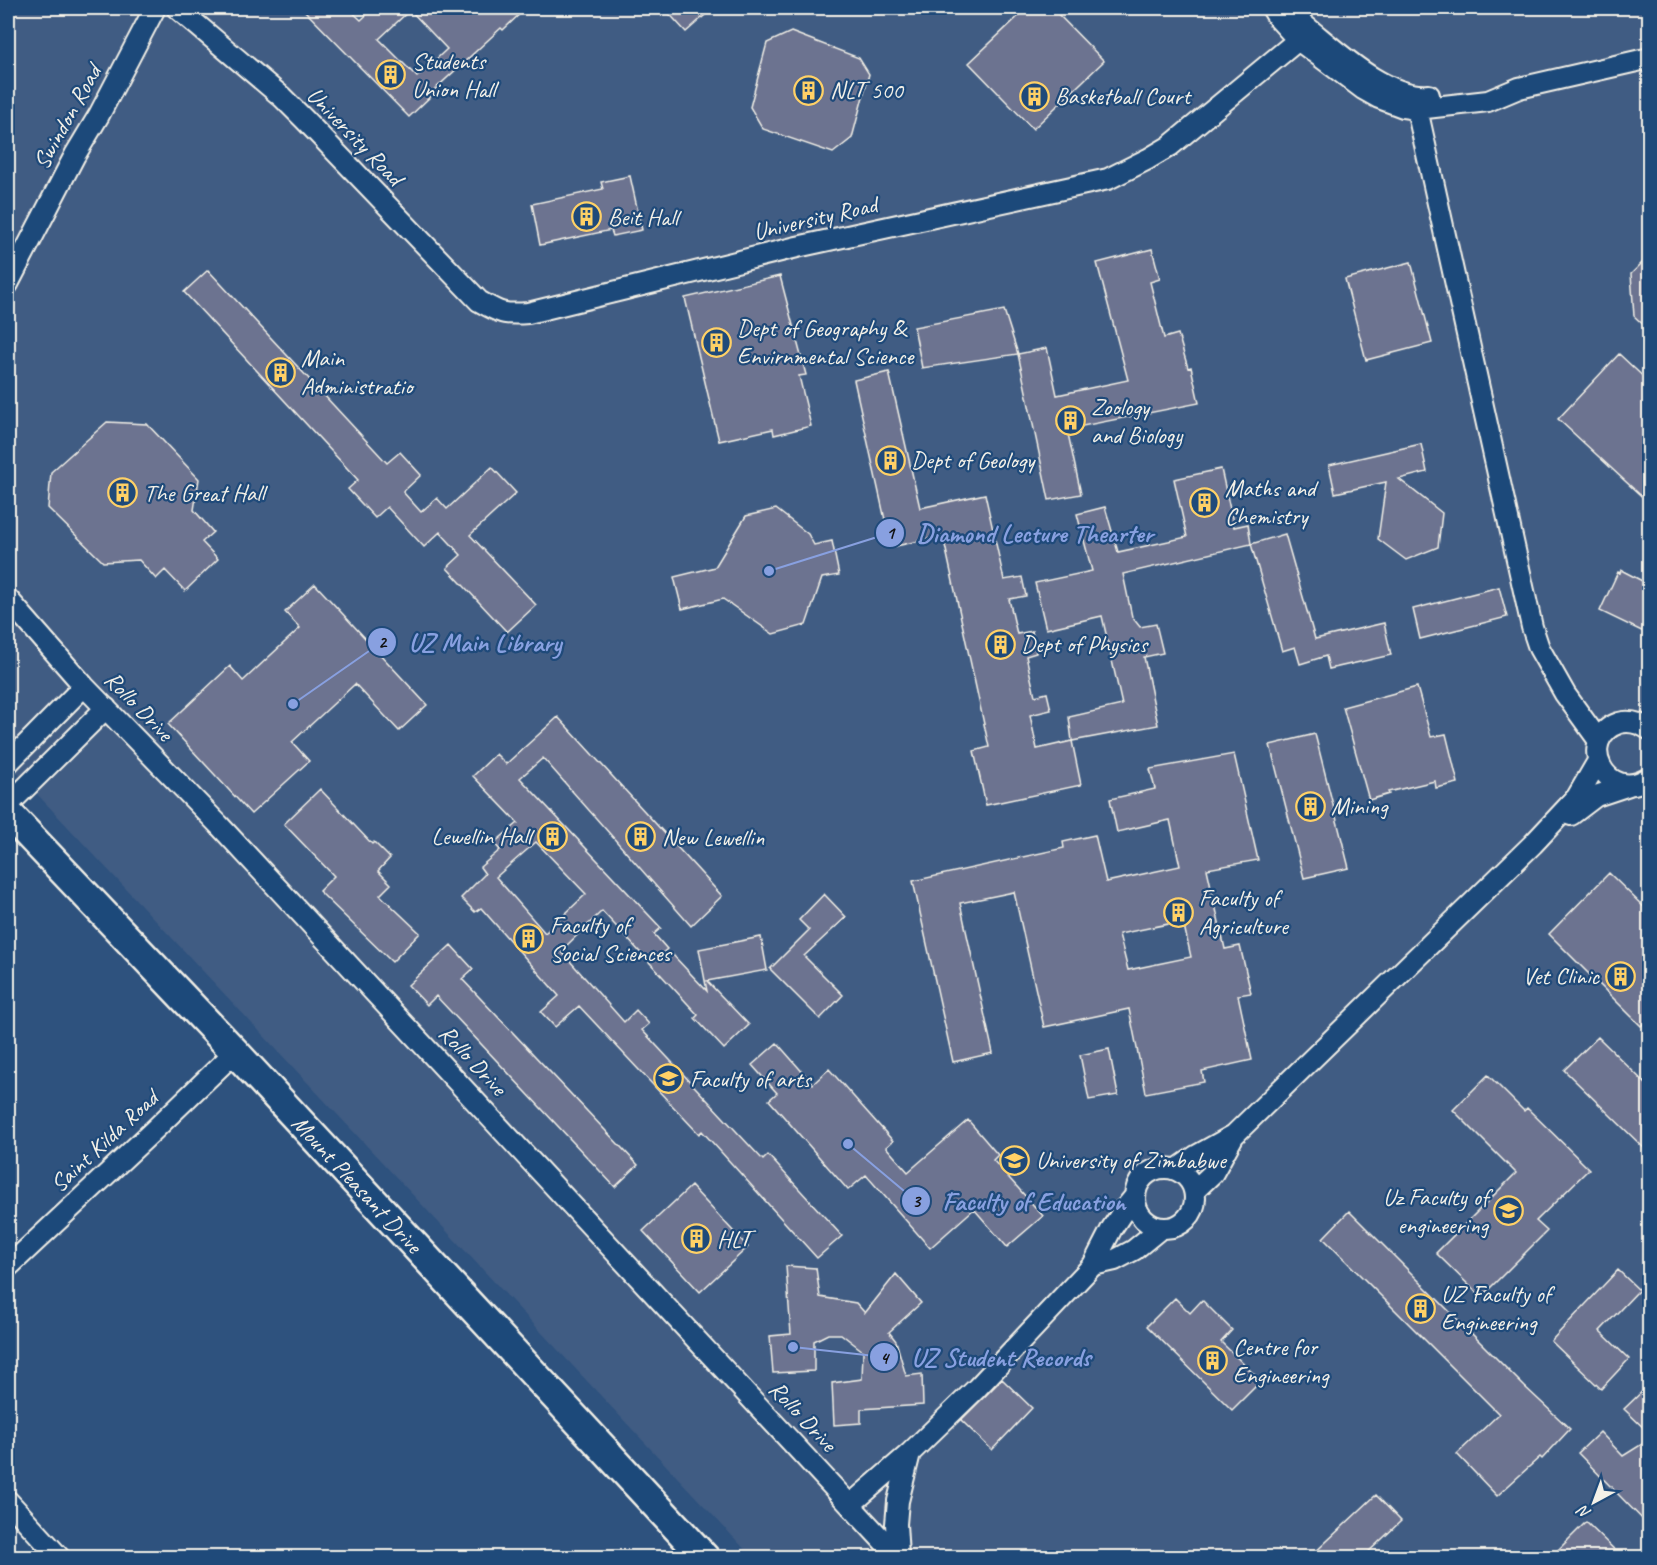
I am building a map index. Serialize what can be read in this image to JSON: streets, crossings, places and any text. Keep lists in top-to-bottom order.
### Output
{
  "streets": {
    "street": [
      "Swindon Road",
      "University Road",
      "Rollo Drive",
      "Saint Kilda Road",
      "Mount Pleasant Drive"
    ]
  },
  "crossings": [
    ["Saint Kilda Road", "Mount Pleasant Drive"]
  ],
  "places": {
    "building": [
      "Students Union Hall",
      "NLT 500",
      "Basketball Court",
      "Beit Hall",
      "Dept of Geography & Envirnmental Science",
      "Main Administratio",
      "Zoology and Biology",
      "Dept of Geology",
      "The Great Hall",
      "Maths and Chemistry",
      "Dept of Physics",
      "Mining",
      "Lewellin Hall",
      "New Lewellin",
      "Faculty of Agriculture",
      "Faculty of Social Sciences",
      "Vet Clinic",
      "HLT",
      "UZ Faculty of Engineering",
      "Centre for Engineering"
    ],
    "other": [
      "Diamond Lecture Thearter",
      "UZ Main Library",
      "Faculty of Education",
      "UZ Student Records"
    ],
    "school or university": ["Faculty of arts", "University of Zimbabwe", "Uz Faculty of engineering"]
  },
  "north": "bottom left"
}
